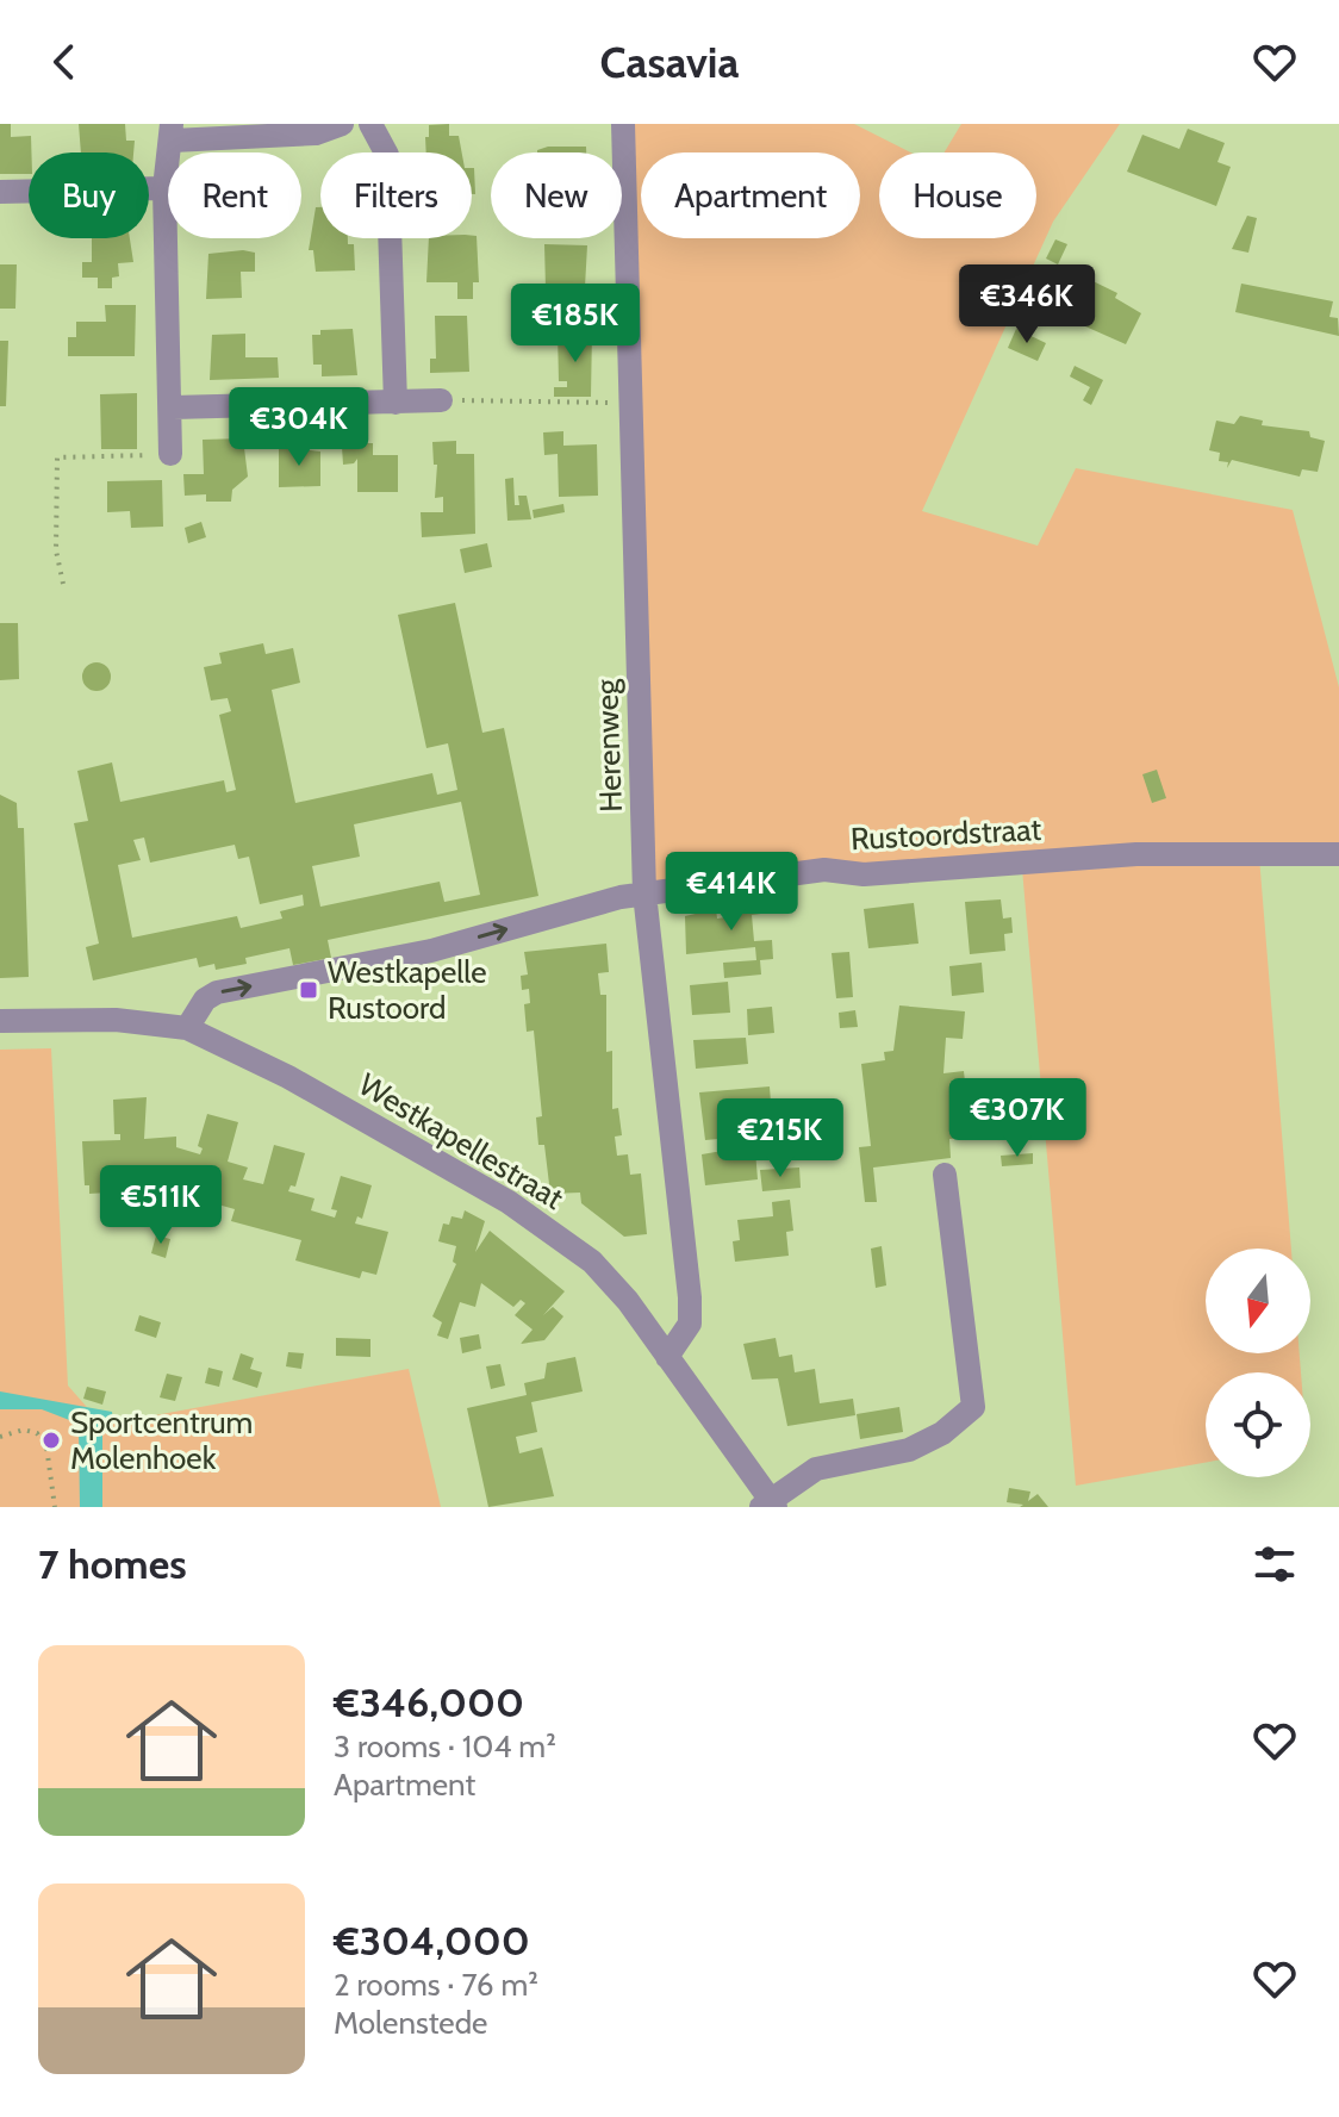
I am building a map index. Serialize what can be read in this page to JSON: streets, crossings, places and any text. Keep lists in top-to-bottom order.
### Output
{
  "streets": {
    "street": ["Herenweg", "Rustoordstraat", "Westkapellestraat"]
  },
  "crossings": [
    ["Herenweg", "Rustoordstraat"],
    ["Herenweg", "Westkapellestraat"],
    ["Rustoordstraat", "Westkapellestraat"]
  ],
  "one_way": ["Rustoordstraat"],
  "places": {
    "transit": ["Westkapelle Rustoord"],
    "other": ["Sportcentrum Molenhoek"]
  },
  "north": "bottom",
  "page": {
    "header": "Casavia",
    "chip": [
      "Buy",
      "Rent",
      "Filters",
      "New",
      "Apartment",
      "House"
    ],
    "price": [
      "€346K",
      "€185K",
      "€304K",
      "€414K",
      "€307K",
      "€215K",
      "€511K"
    ],
    "heading": "7 homes",
    "list": [
      {
        "name": "€346,000",
        "note": "3 rooms · 104 m² · Apartment"
      },
      {
        "name": "€304,000",
        "note": "2 rooms · 76 m² · Molenstede"
      }
    ]
  }
}
